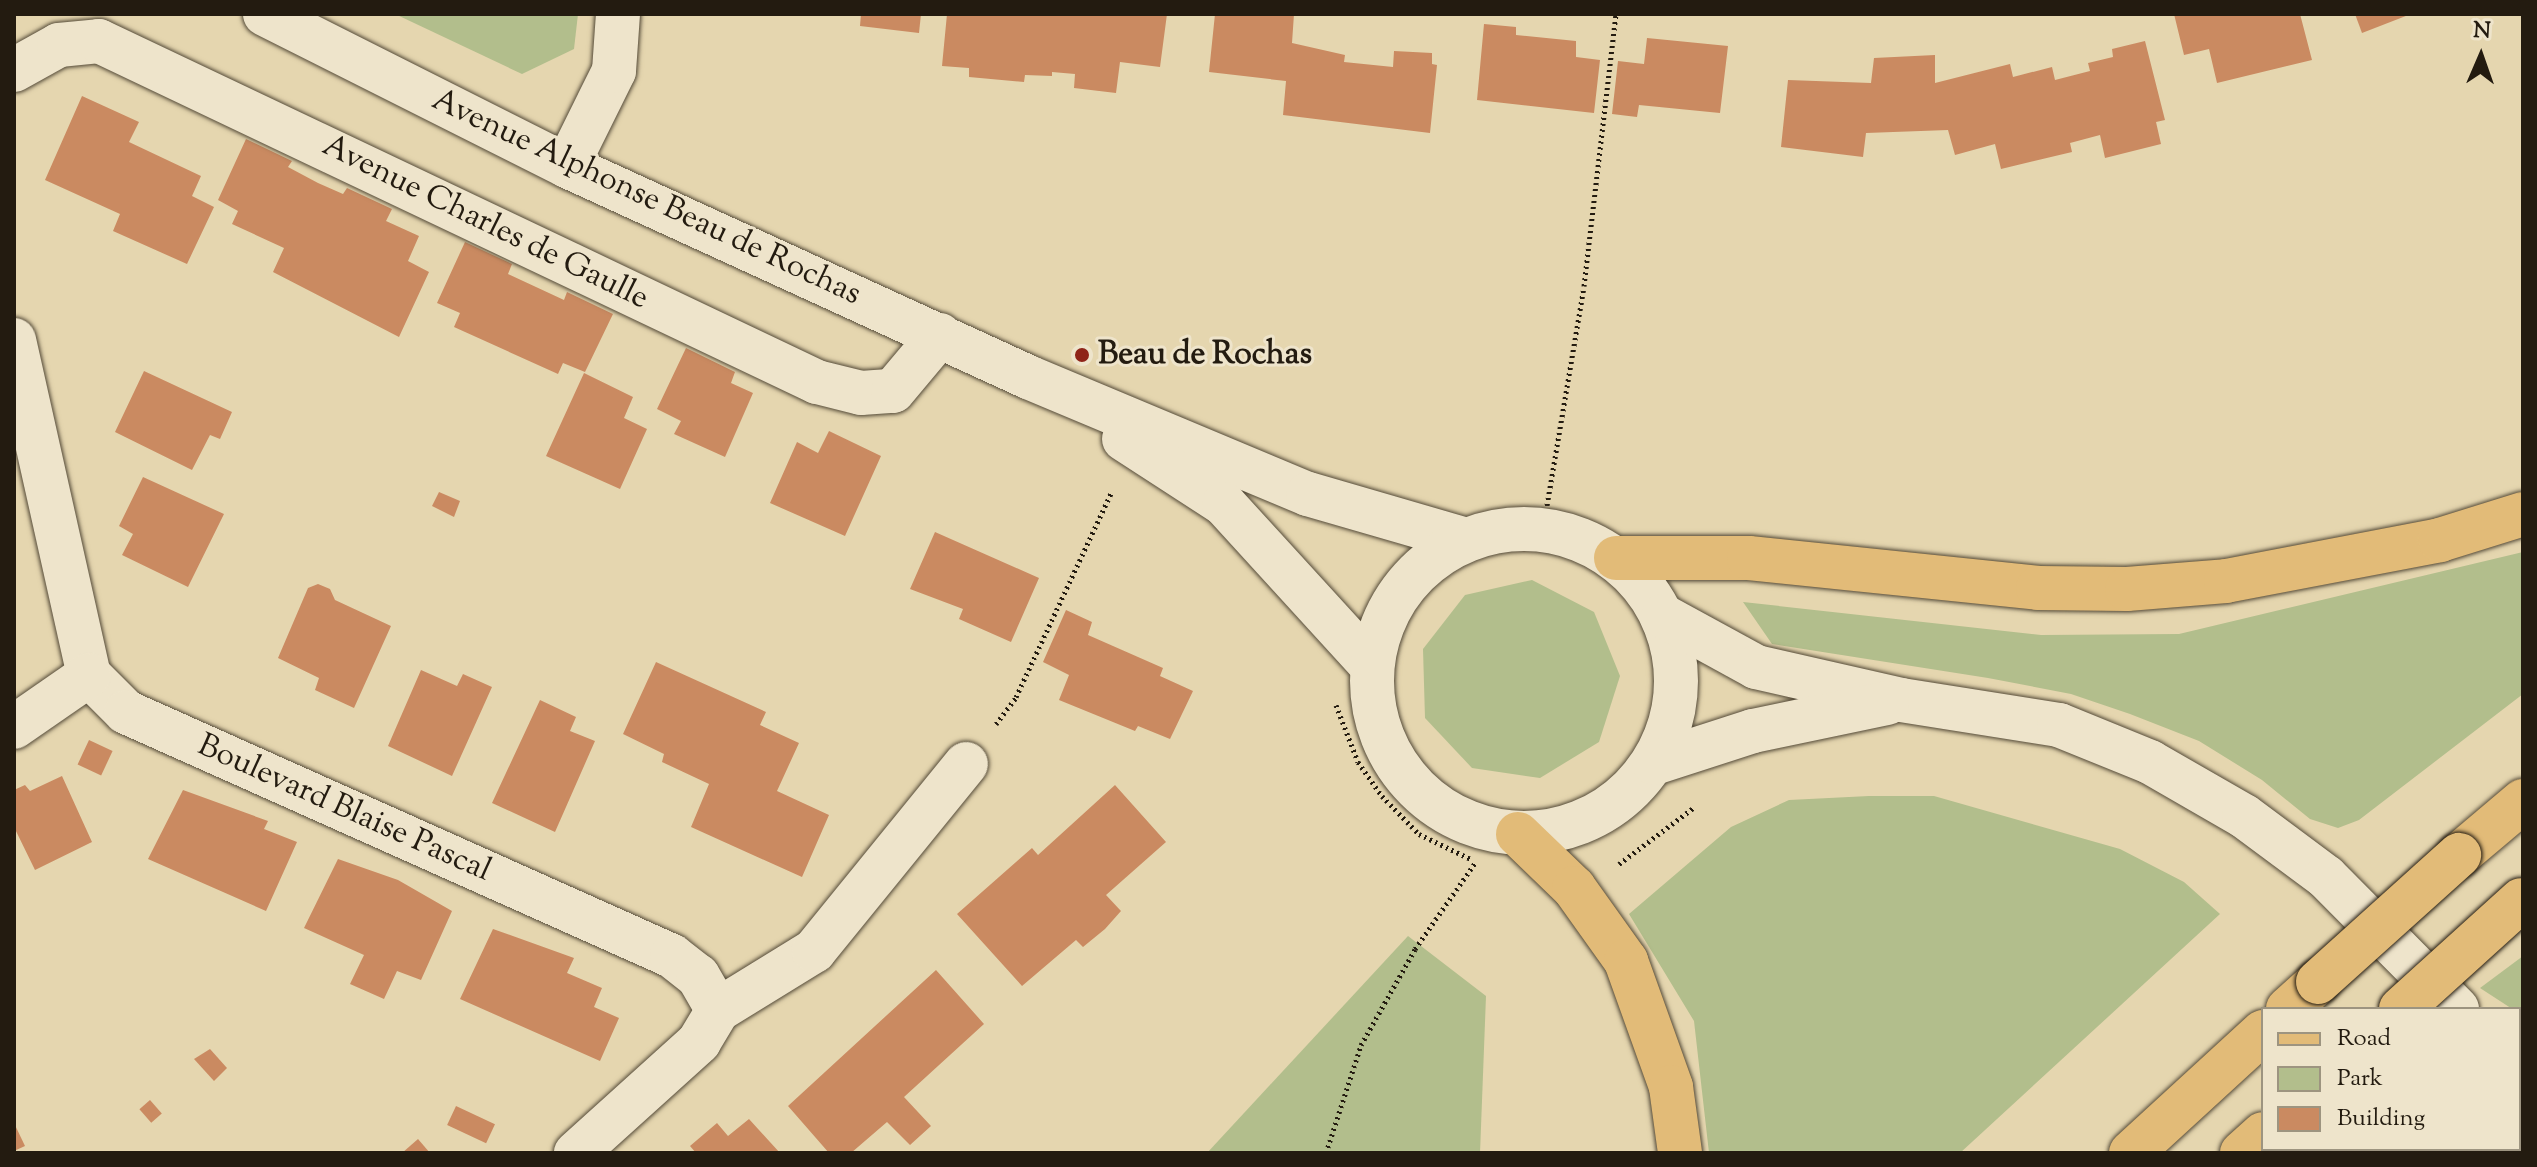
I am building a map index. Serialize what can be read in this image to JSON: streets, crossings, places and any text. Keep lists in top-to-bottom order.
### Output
{
  "streets": {
    "main road": ["Avenue Alphonse Beau de Rochas", "Avenue Charles de Gaulle", "Boulevard Blaise Pascal"]
  },
  "crossings": [
    ["Avenue Alphonse Beau de Rochas", "Avenue Charles de Gaulle"]
  ],
  "places": ["Beau de Rochas"],
  "legend": ["Road", "Park", "Building"],
  "north": "top"
}
